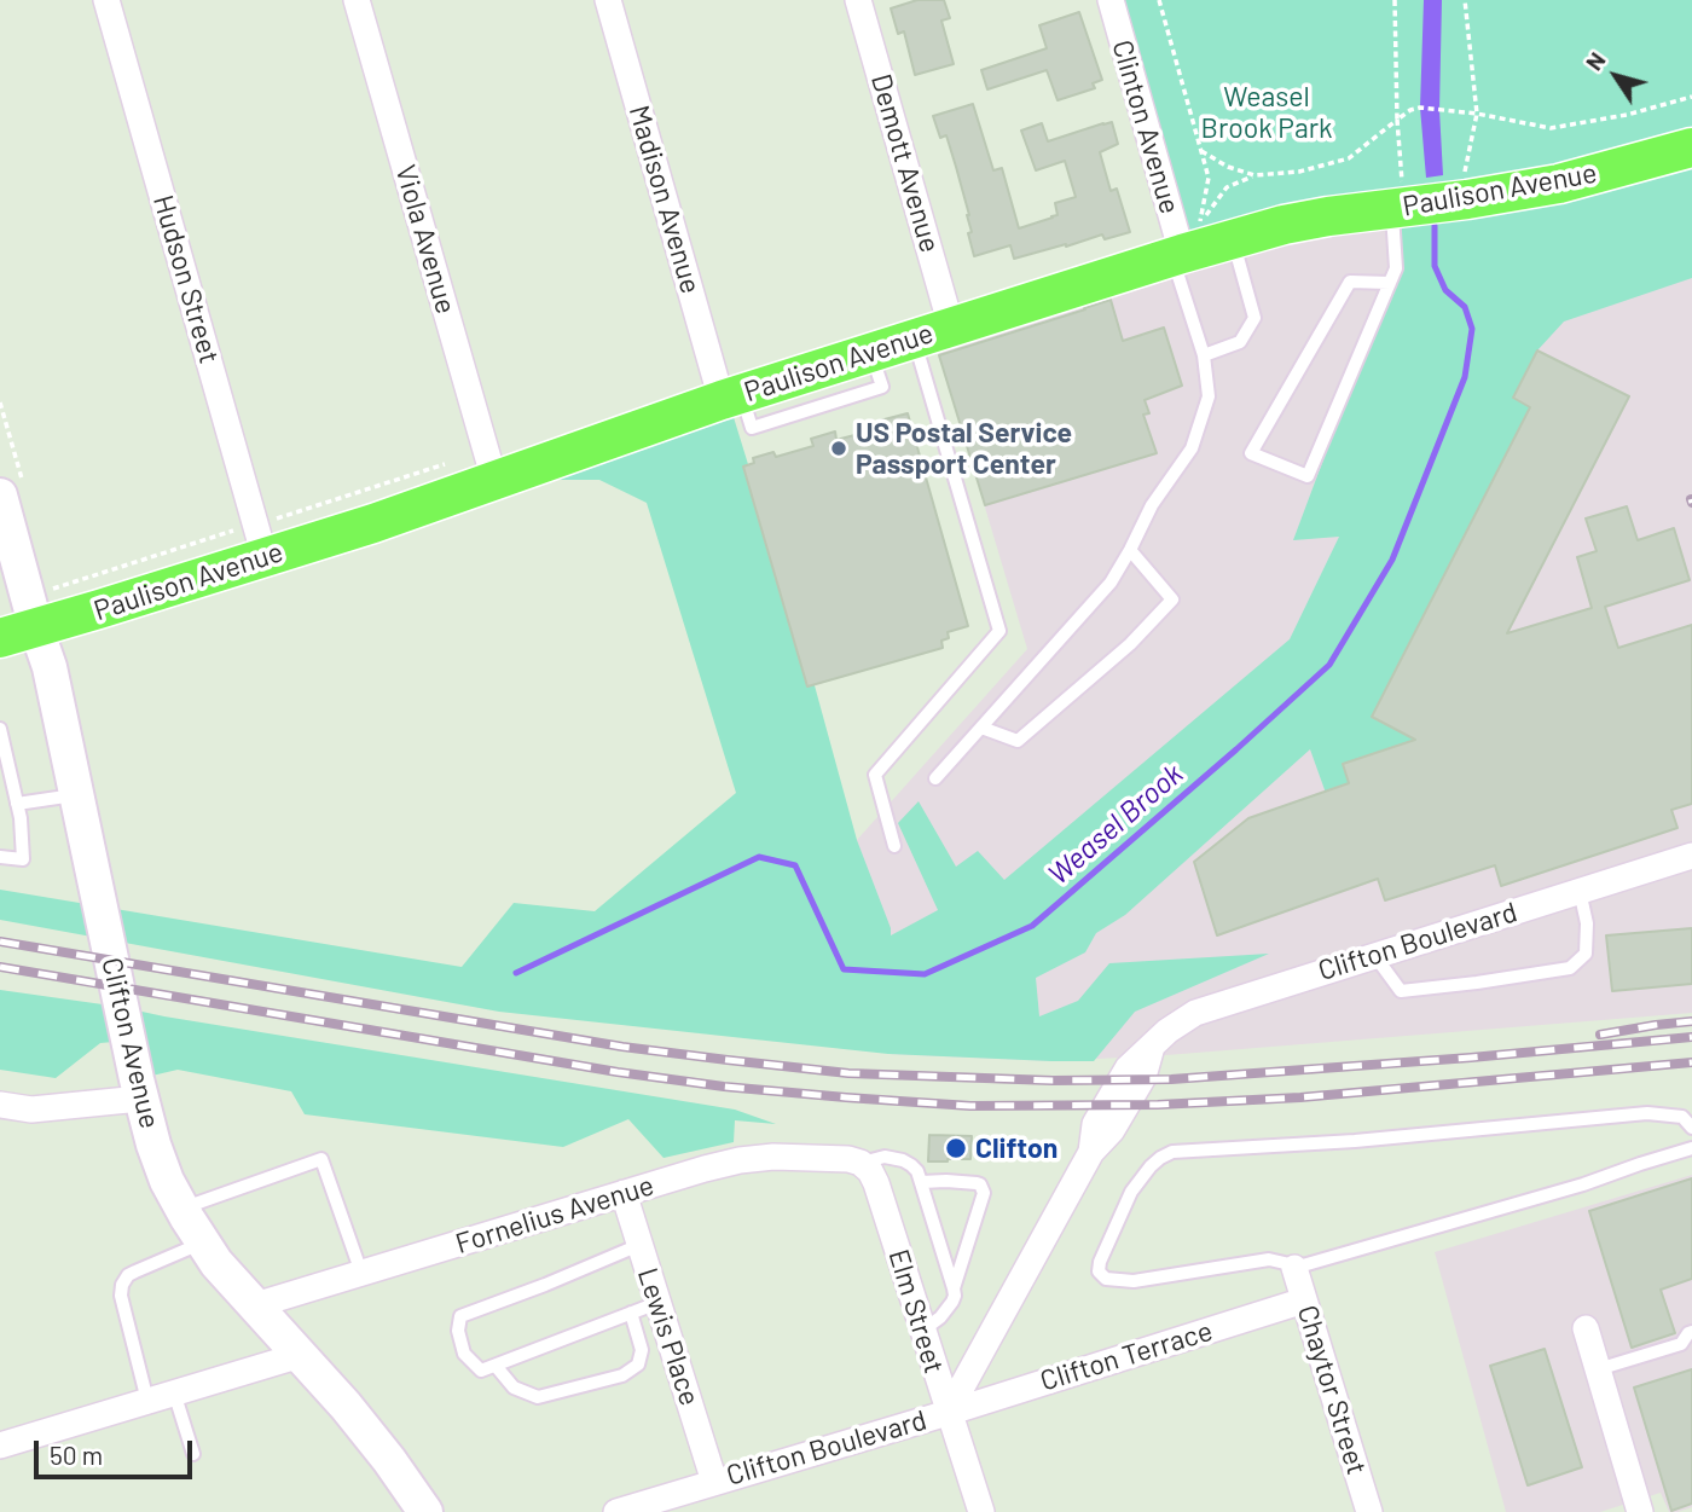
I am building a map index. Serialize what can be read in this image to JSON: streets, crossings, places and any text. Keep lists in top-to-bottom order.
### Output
{
  "streets": {
    "main road": ["Paulison Avenue", "Clifton Avenue"],
    "street": [
      "Clinton Avenue",
      "Demott Avenue",
      "Madison Avenue",
      "Viola Avenue",
      "Hudson Street",
      "Clifton Boulevard",
      "Fornelius Avenue",
      "Elm Street",
      "Lewis Place",
      "Clifton Terrace",
      "Chaytor Street"
    ]
  },
  "crossings": [
    ["Clinton Avenue", "Paulison Avenue"],
    ["Demott Avenue", "Paulison Avenue"],
    ["Paulison Avenue", "Madison Avenue"],
    ["Paulison Avenue", "Viola Avenue"],
    ["Paulison Avenue", "Hudson Street"],
    ["Paulison Avenue", "Clifton Avenue"],
    ["Clifton Boulevard", "Elm Street"],
    ["Clifton Boulevard", "Lewis Place"],
    ["Clifton Boulevard", "Clifton Terrace"],
    ["Clifton Avenue", "Fornelius Avenue"],
    ["Fornelius Avenue", "Elm Street"],
    ["Fornelius Avenue", "Lewis Place"],
    ["Elm Street", "Clifton Terrace"],
    ["Clifton Terrace", "Chaytor Street"]
  ],
  "water": ["Weasel Brook"],
  "parks": ["Weasel Brook Park"],
  "places": ["US Postal Service Passport Center", "Clifton"],
  "scale_bar": "50 m",
  "north": "top left"
}
